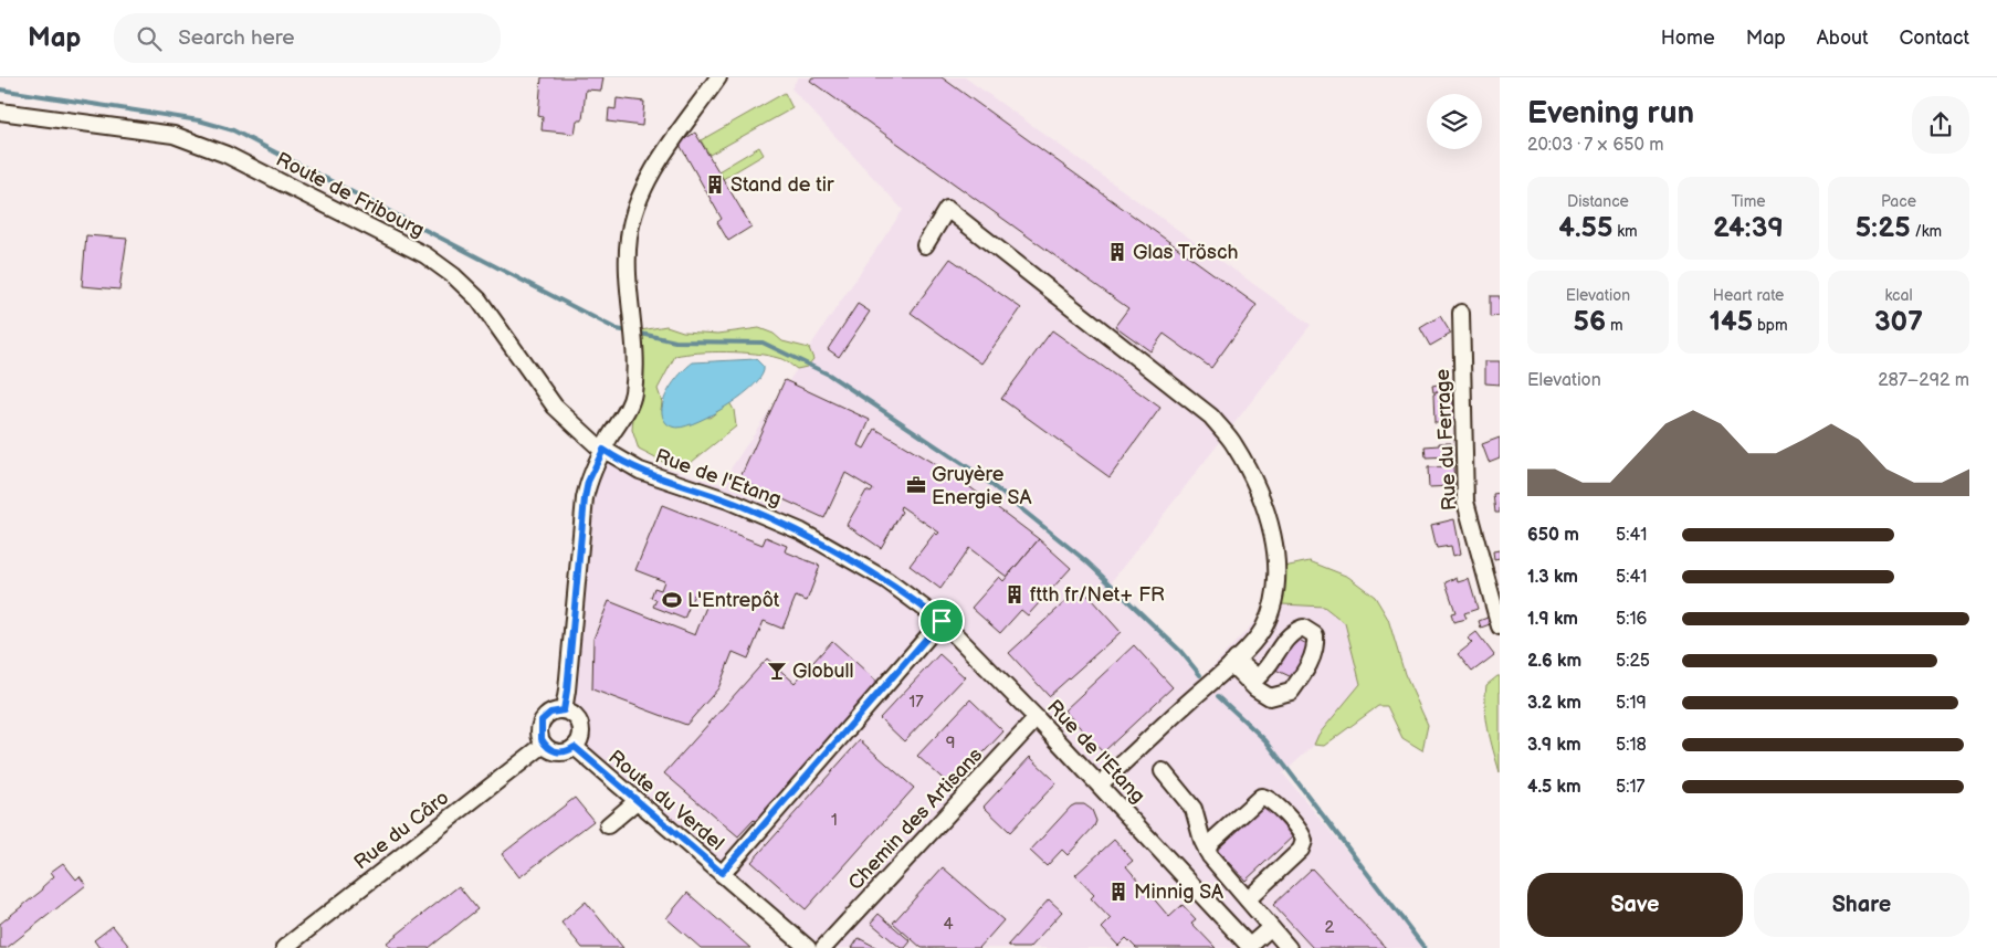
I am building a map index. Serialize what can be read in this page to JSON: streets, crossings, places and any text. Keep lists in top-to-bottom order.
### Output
{
  "streets": {
    "street": [
      "Route de Fribourg",
      "Rue du Ferrage",
      "Rue de l'Etang",
      "Route du Verdel",
      "Chemin des Artisans",
      "Rue du Câro"
    ]
  },
  "crossings": [
    ["Route de Fribourg", "Rue de l'Etang"],
    ["Rue de l'Etang", "Chemin des Artisans"],
    ["Route du Verdel", "Rue du Câro"]
  ],
  "places": {
    "building": [
      "Stand de tir",
      "Glas Trösch",
      "ftth fr/Net+ FR",
      "Minnig SA"
    ],
    "office": ["Gruyère Energie SA"],
    "sports": ["L'Entrepôt"],
    "bar": ["Globull"]
  },
  "house_numbers": [
    "17",
    "9",
    "1",
    "4",
    "2"
  ],
  "page": {
    "header": "Map",
    "search": "Search here",
    "nav": [
      "Home",
      "Map",
      "About",
      "Contact"
    ],
    "heading": ["Evening run", "20:03 · 7 × 650 m"],
    "stats": [
      ["Distance", "4.55 km"],
      ["Time", "24:39"],
      ["Pace", "5:25 /km"],
      ["Elevation", "56 m"],
      ["Heart rate", "145 bpm"],
      ["kcal", "307"]
    ],
    "chart": ["Elevation", "287–292 m"],
    "list": [
      {
        "name": "650 m",
        "note": "5:41"
      },
      {
        "name": "1.3 km",
        "note": "5:41"
      },
      {
        "name": "1.9 km",
        "note": "5:16"
      },
      {
        "name": "2.6 km",
        "note": "5:25"
      },
      {
        "name": "3.2 km",
        "note": "5:19"
      },
      {
        "name": "3.9 km",
        "note": "5:18"
      },
      {
        "name": "4.5 km",
        "note": "5:17"
      }
    ],
    "buttons": ["Save", "Share"]
  }
}
